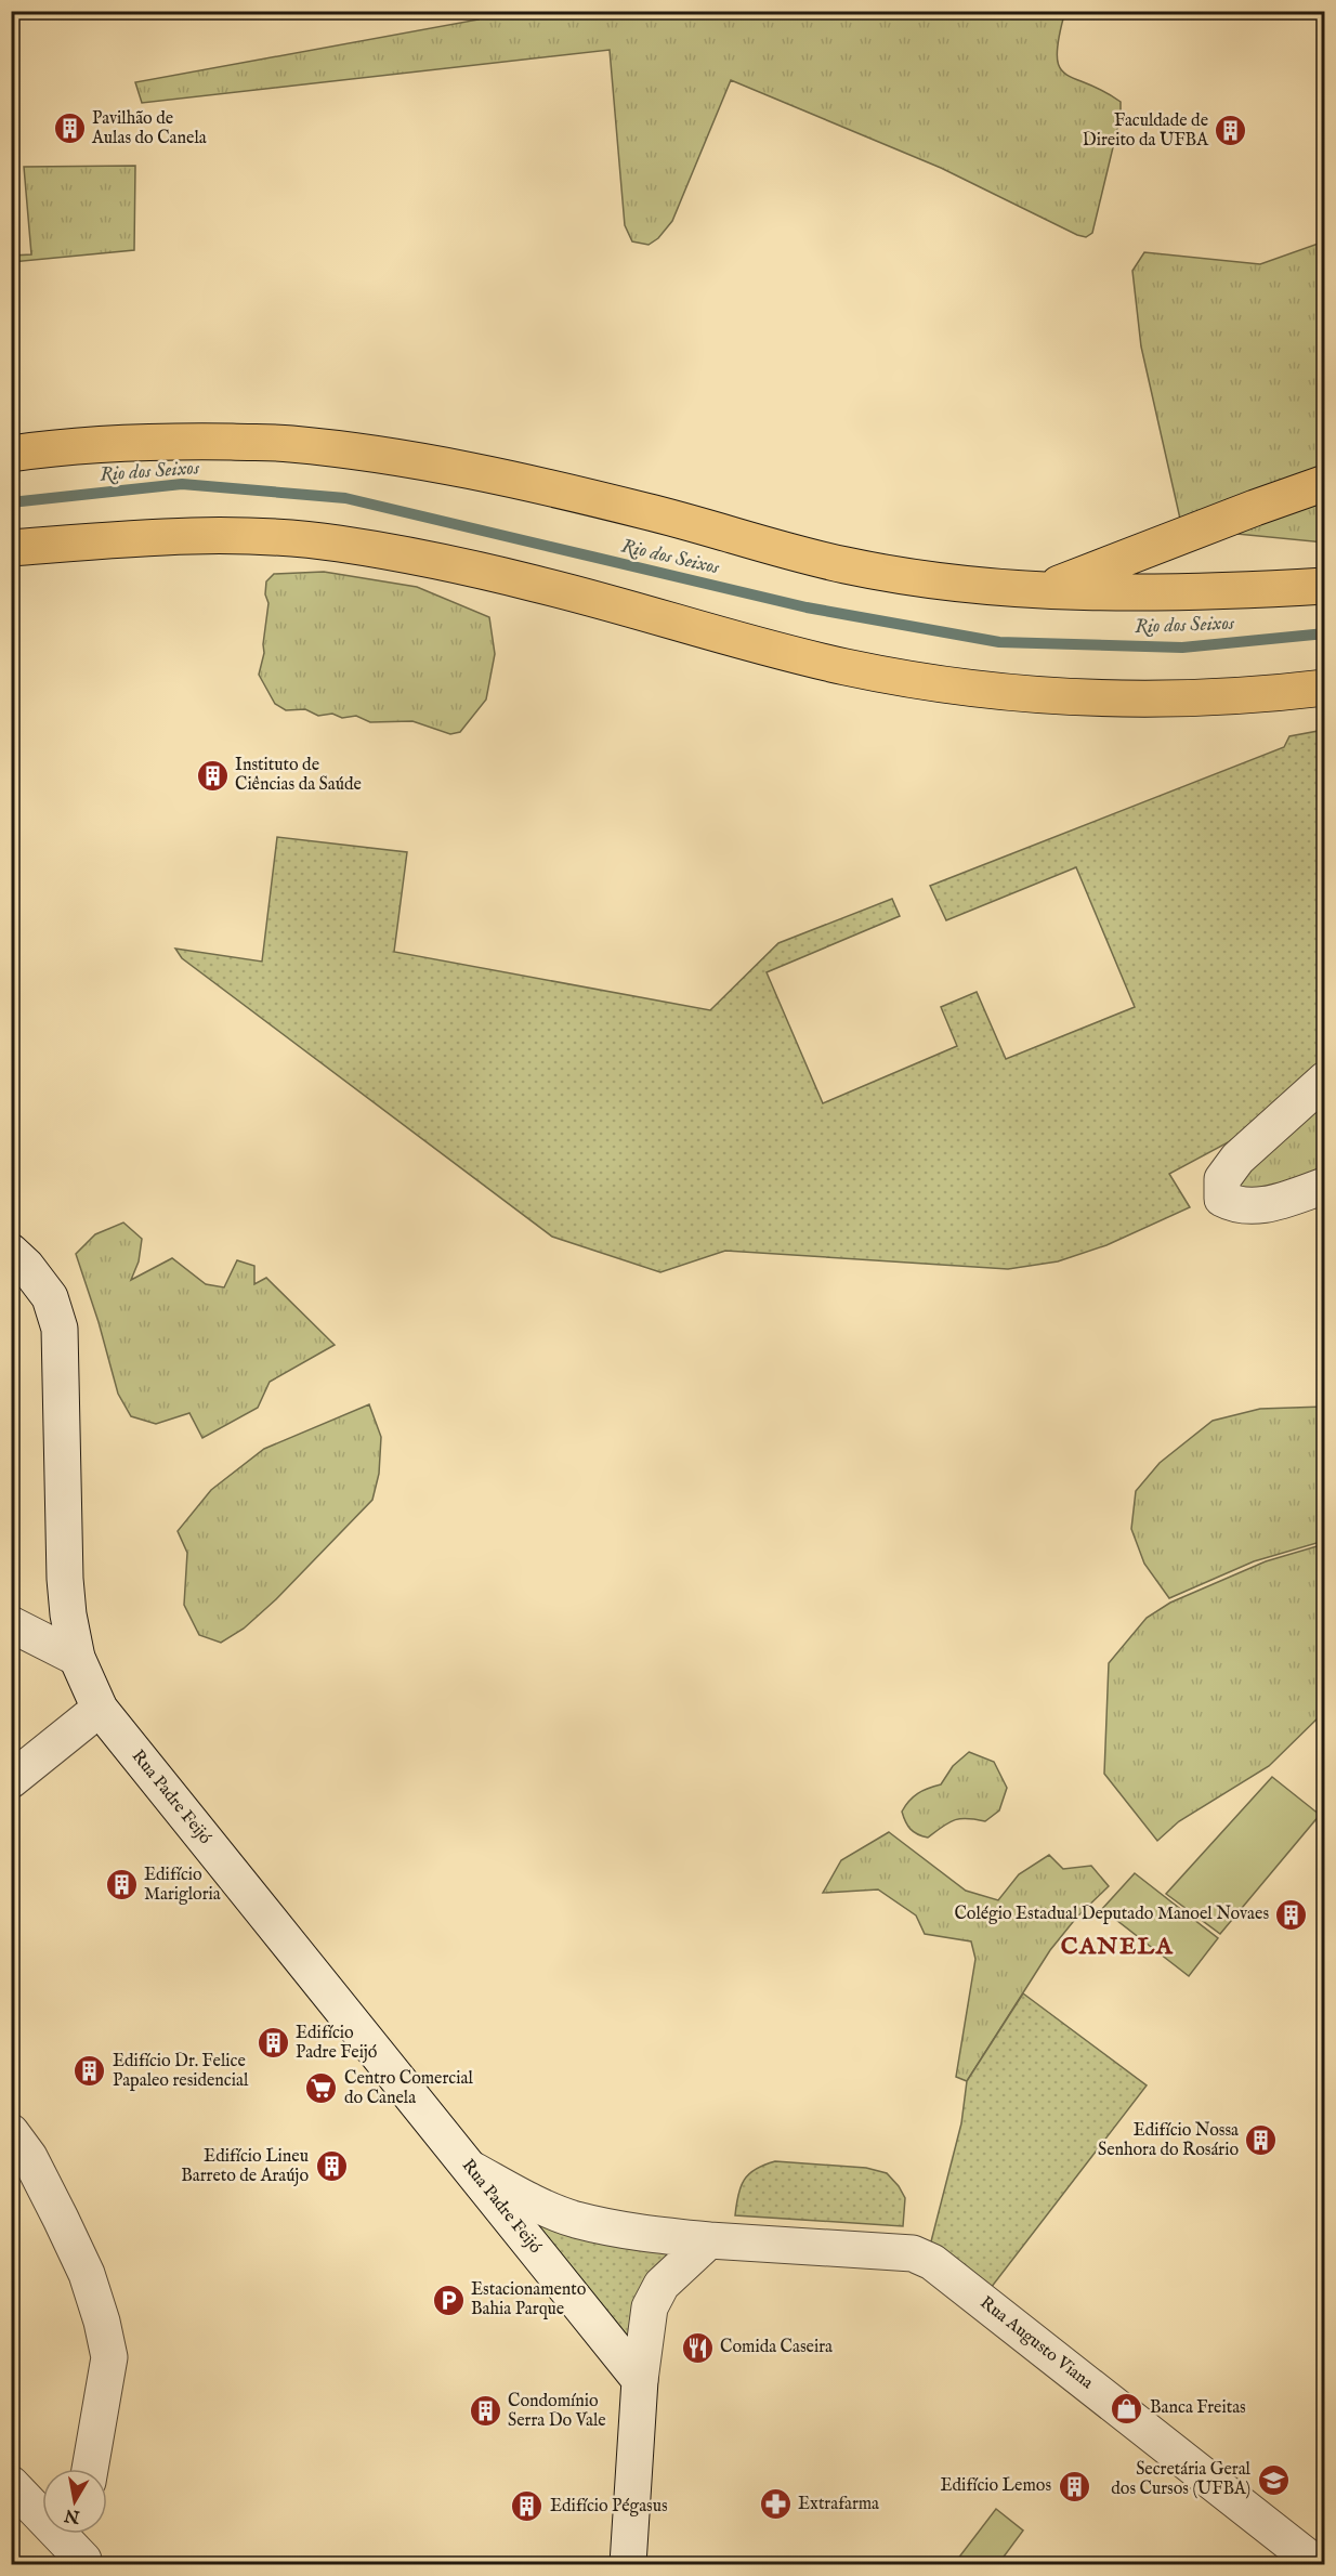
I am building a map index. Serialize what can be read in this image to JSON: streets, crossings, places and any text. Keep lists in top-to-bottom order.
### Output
{
  "streets": {
    "street": ["Rua Padre Feijó", "Rua Augusto Viana"]
  },
  "crossings": [
    ["Rua Padre Feijó", "Rua Augusto Viana"]
  ],
  "districts": ["CANELA"],
  "water": ["Rio dos Seixos"],
  "places": {
    "building": [
      "Pavilhão de Aulas do Canela",
      "Faculdade de Direito da UFBA",
      "Instituto de Ciências da Saúde",
      "Edifício Marigloria",
      "Colégio Estadual Deputado Manoel Novaes",
      "Edifício Padre Feijó",
      "Edifício Dr. Felice Papaleo residencial",
      "Edifício Nossa Senhora do Rosário",
      "Edifício Lineu Barreto de Araújo",
      "Condomínio Serra Do Vale",
      "Edifício Lemos",
      "Edifício Pégasus"
    ],
    "supermarket": ["Centro Comercial do Canela"],
    "parking": ["Estacionamento Bahia Parque"],
    "restaurant": ["Comida Caseira"],
    "shop": ["Banca Freitas"],
    "school or university": ["Secretária Geral dos Cursos (UFBA)"],
    "pharmacy": ["Extrafarma"]
  },
  "north": "bottom"
}
